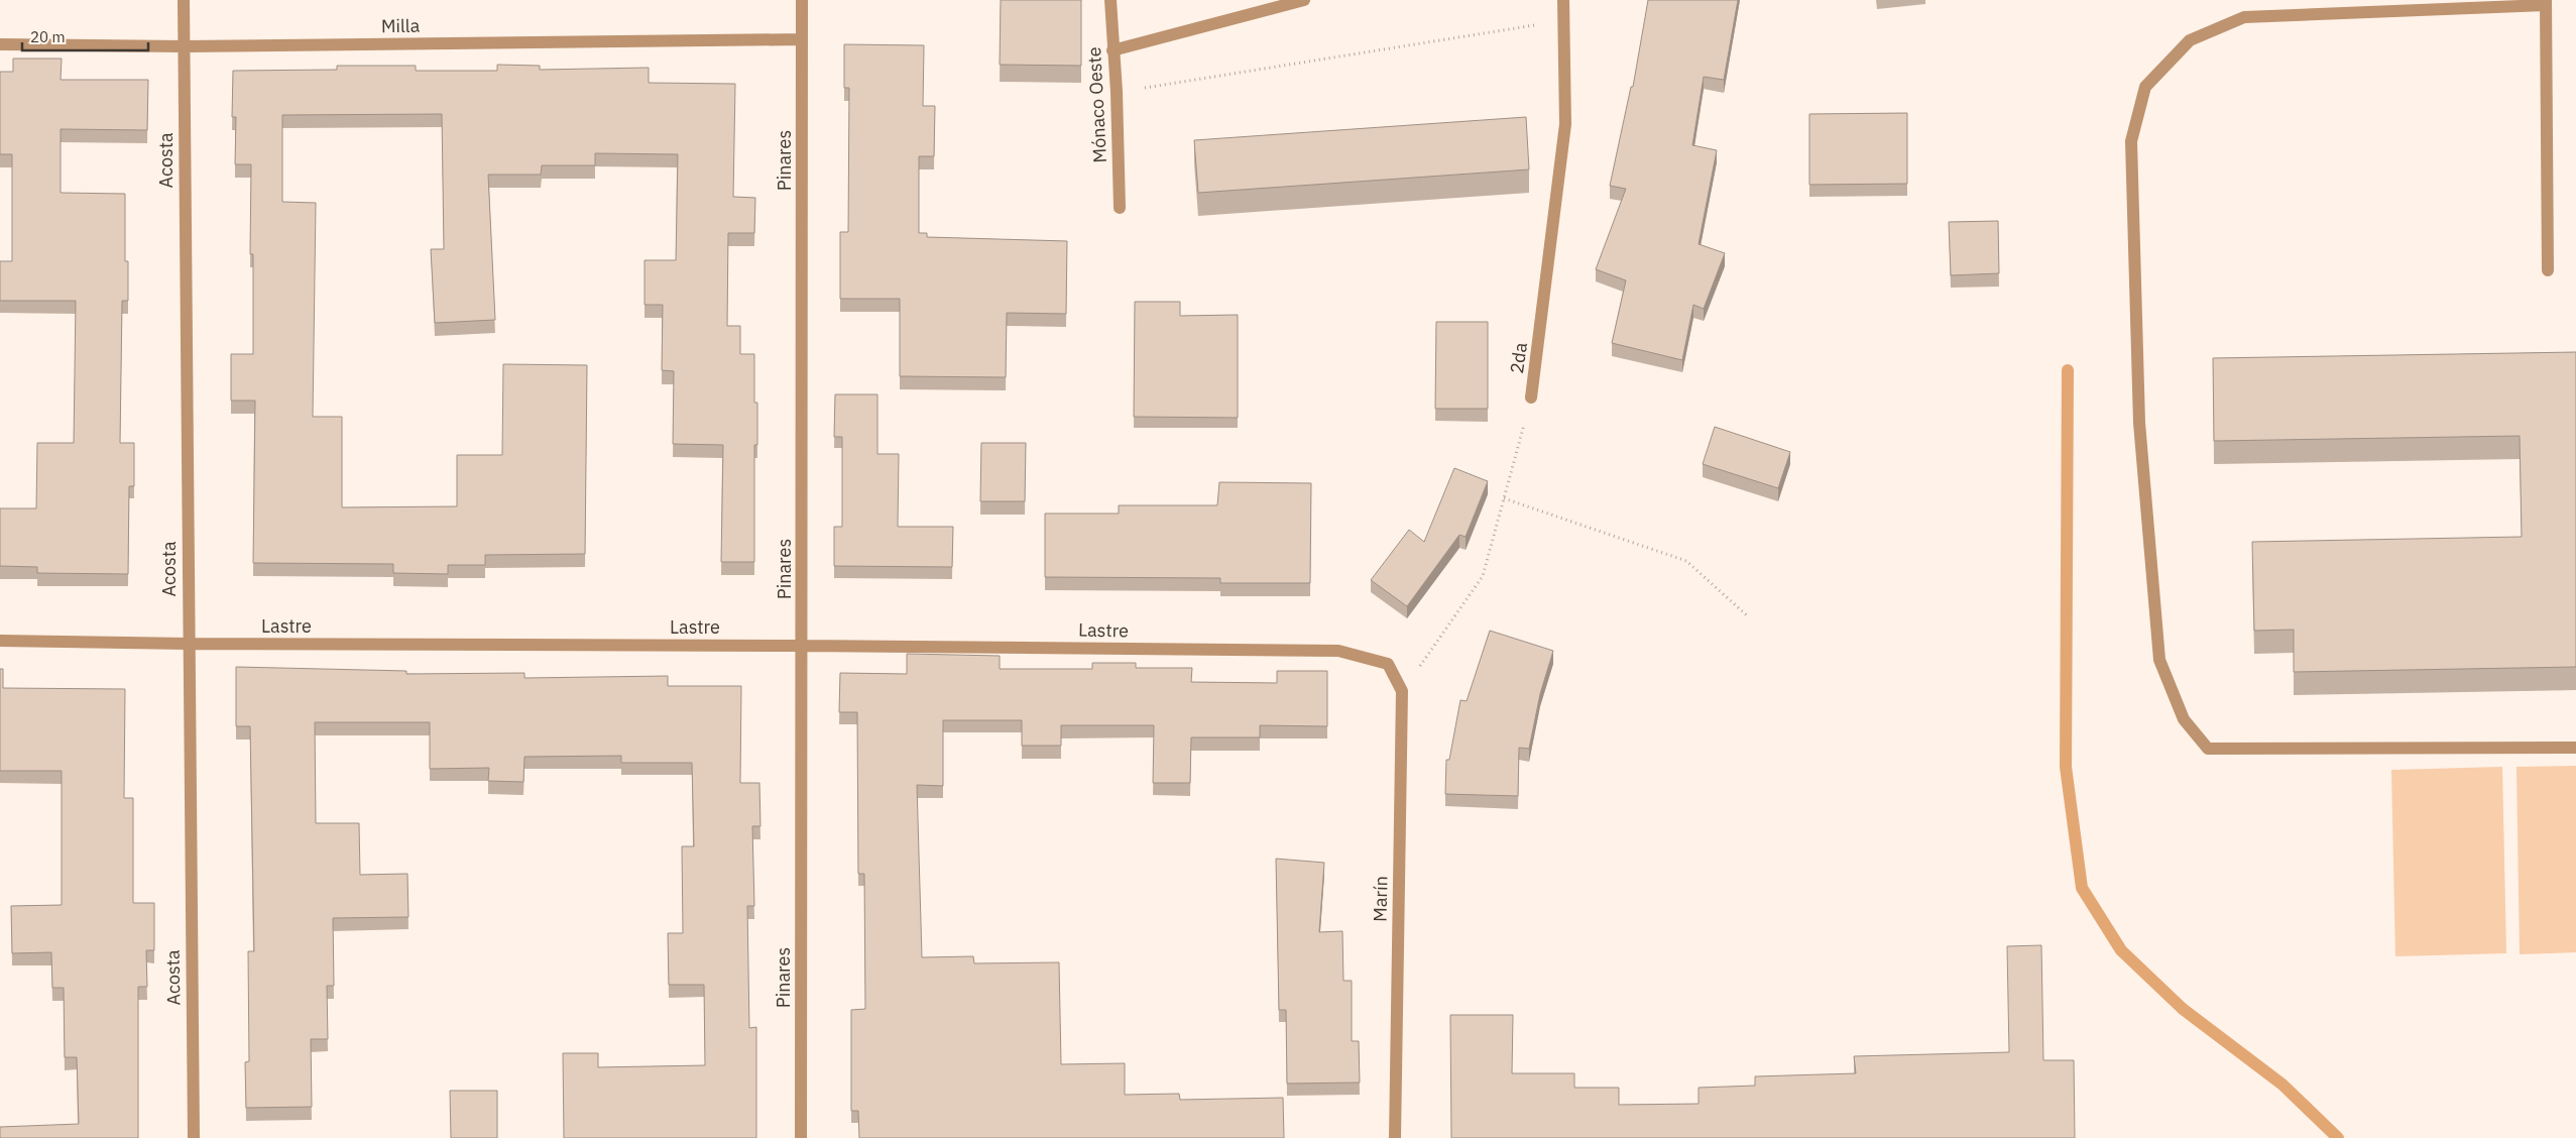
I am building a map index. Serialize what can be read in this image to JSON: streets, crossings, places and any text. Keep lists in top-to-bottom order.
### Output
{
  "streets": {
    "street": [
      "Milla",
      "Mónaco Oeste",
      "Acosta",
      "Pinares",
      "2da",
      "Lastre",
      "Marín"
    ]
  },
  "crossings": [
    ["Milla", "Acosta"],
    ["Milla", "Pinares"],
    ["Acosta", "Lastre"],
    ["Pinares", "Lastre"],
    ["2da", "Marín"],
    ["Lastre", "Marín"]
  ],
  "scale_bar": "20 m"
}
